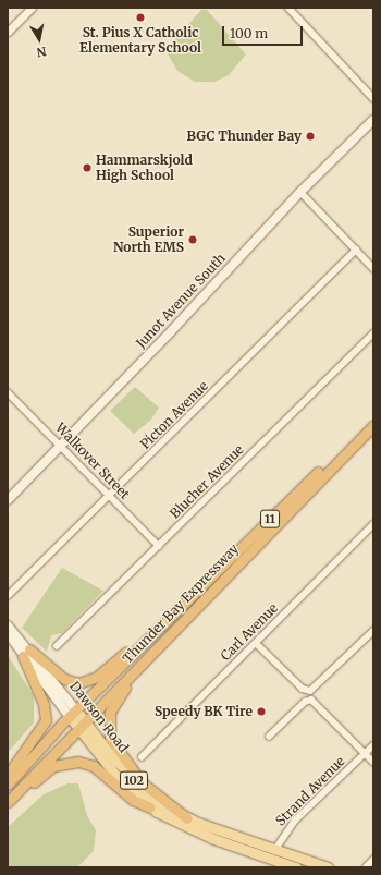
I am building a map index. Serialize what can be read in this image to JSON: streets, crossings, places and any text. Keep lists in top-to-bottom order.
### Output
{
  "streets": {
    "highway": ["11", "Thunder Bay Expressway"],
    "main road": ["Junot Avenue South", "Dawson Road", "102"],
    "street": [
      "Picton Avenue",
      "Walkover Street",
      "Blucher Avenue",
      "Carl Avenue",
      "Strand Avenue"
    ]
  },
  "crossings": [
    ["Junot Avenue South", "Walkover Street"],
    ["Picton Avenue", "Walkover Street"],
    ["Walkover Street", "Blucher Avenue"],
    ["Thunder Bay Expressway", "Dawson Road"],
    ["Dawson Road", "Strand Avenue"]
  ],
  "places": [
    "St. Pius X Catholic Elementary School",
    "BGC Thunder Bay",
    "Hammarskjold High School",
    "Superior North EMS",
    "Speedy BK Tire"
  ],
  "scale_bar": "100 m",
  "north": "bottom"
}
